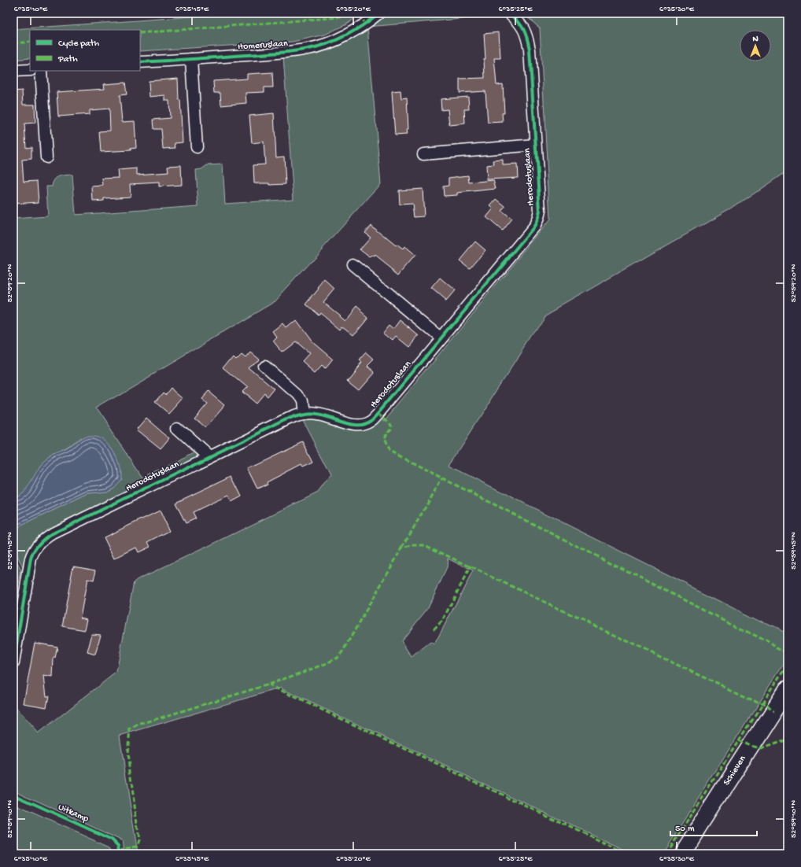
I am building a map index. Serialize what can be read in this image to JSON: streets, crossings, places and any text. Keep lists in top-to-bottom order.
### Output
{
  "streets": {
    "street": ["Homeruslaan", "Herodotuslaan", "Schieven"],
    "cycle path": ["Uitkamp"]
  },
  "legend": ["Cycle path", "Path"],
  "scale_bar": "50 m",
  "north": "top",
  "coordinates": [
    "6°35'10\"E",
    "6°35'15\"E",
    "6°35'20\"E",
    "6°35'25\"E",
    "6°35'30\"E",
    "52°59'20\"N",
    "52°59'15\"N",
    "52°59'10\"N"
  ]
}
